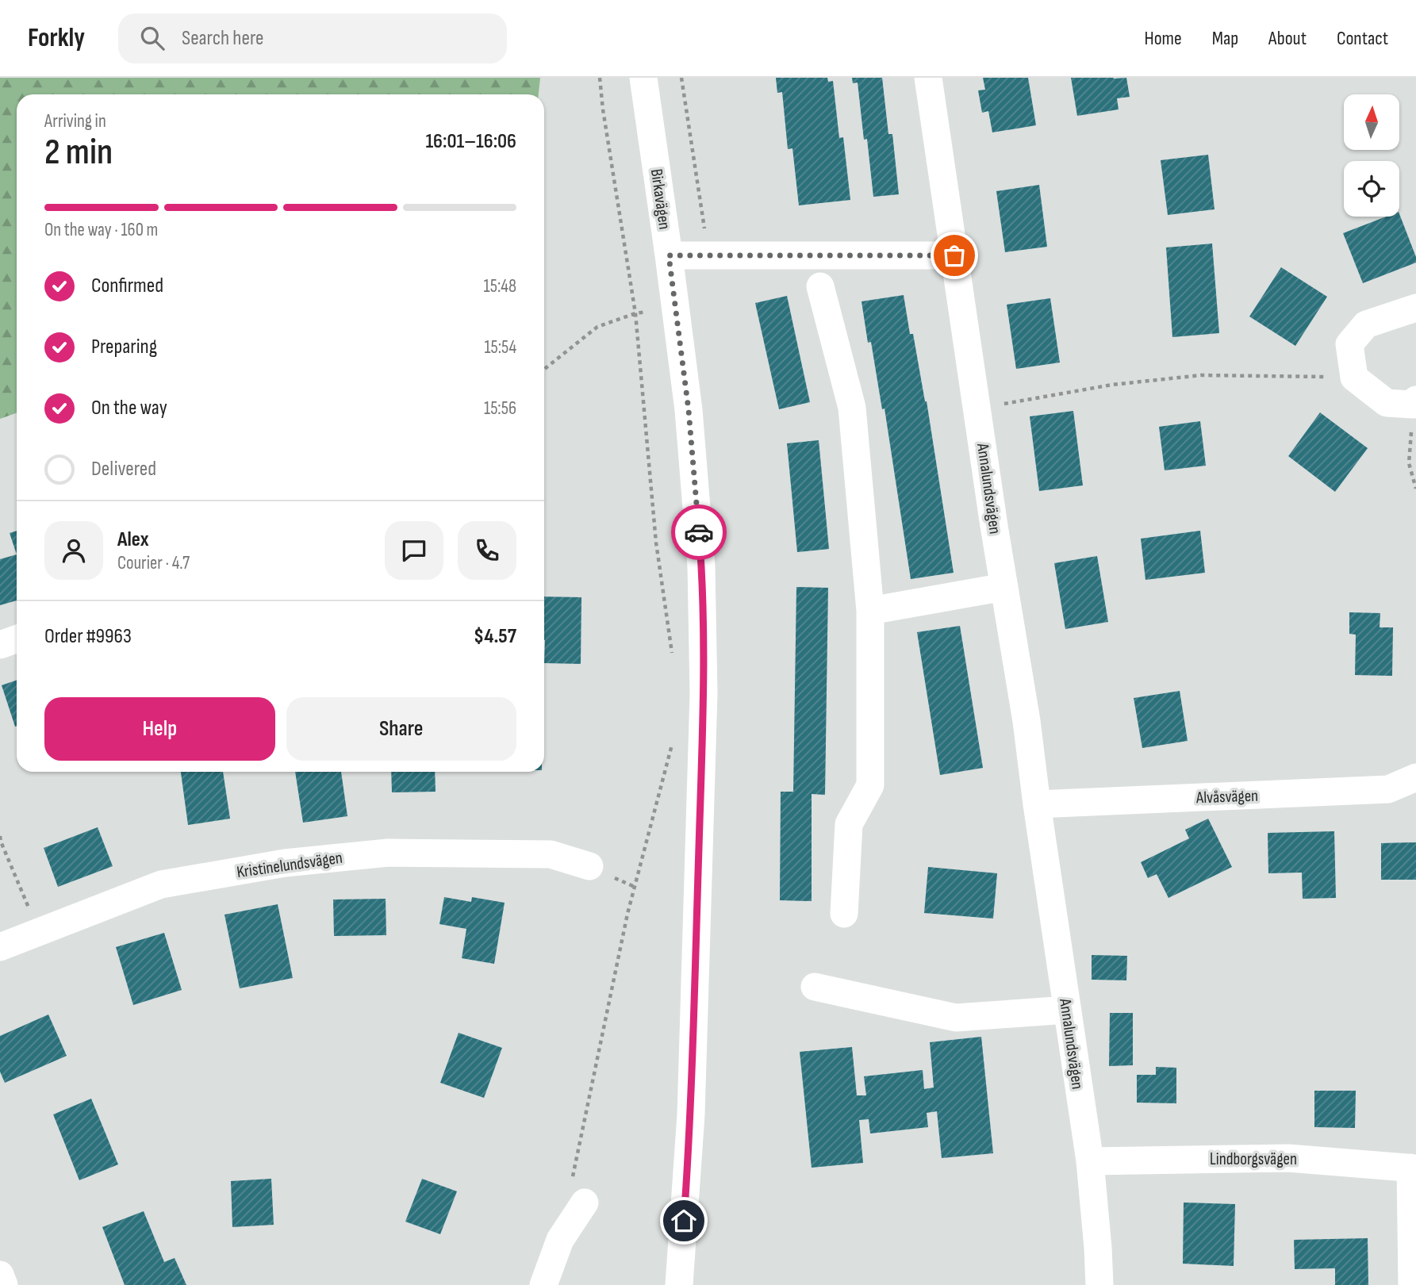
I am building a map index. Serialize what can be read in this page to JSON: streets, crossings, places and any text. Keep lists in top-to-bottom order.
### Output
{
  "streets": {
    "street": [
      "Birkavägen",
      "Annalundsvägen",
      "Alvåsvägen",
      "Kristinelundsvägen",
      "Lindborgsvägen"
    ]
  },
  "crossings": [
    ["Annalundsvägen", "Alvåsvägen"],
    ["Annalundsvägen", "Lindborgsvägen"]
  ],
  "north": "top",
  "page": {
    "header": "Forkly",
    "search": "Search here",
    "nav": [
      "Home",
      "Map",
      "About",
      "Contact"
    ],
    "heading": ["2 min", "Arriving in", "16:01–16:06"],
    "panel": [
      "Alex",
      "Courier · 4.7",
      "Order #9963",
      "$4.57"
    ],
    "bar": "On the way · 160 m",
    "list": [
      ["Confirmed", "15:48"],
      ["Preparing", "15:54"],
      ["On the way", "15:56"],
      "Delivered"
    ],
    "buttons": ["Help", "Share"]
  }
}
